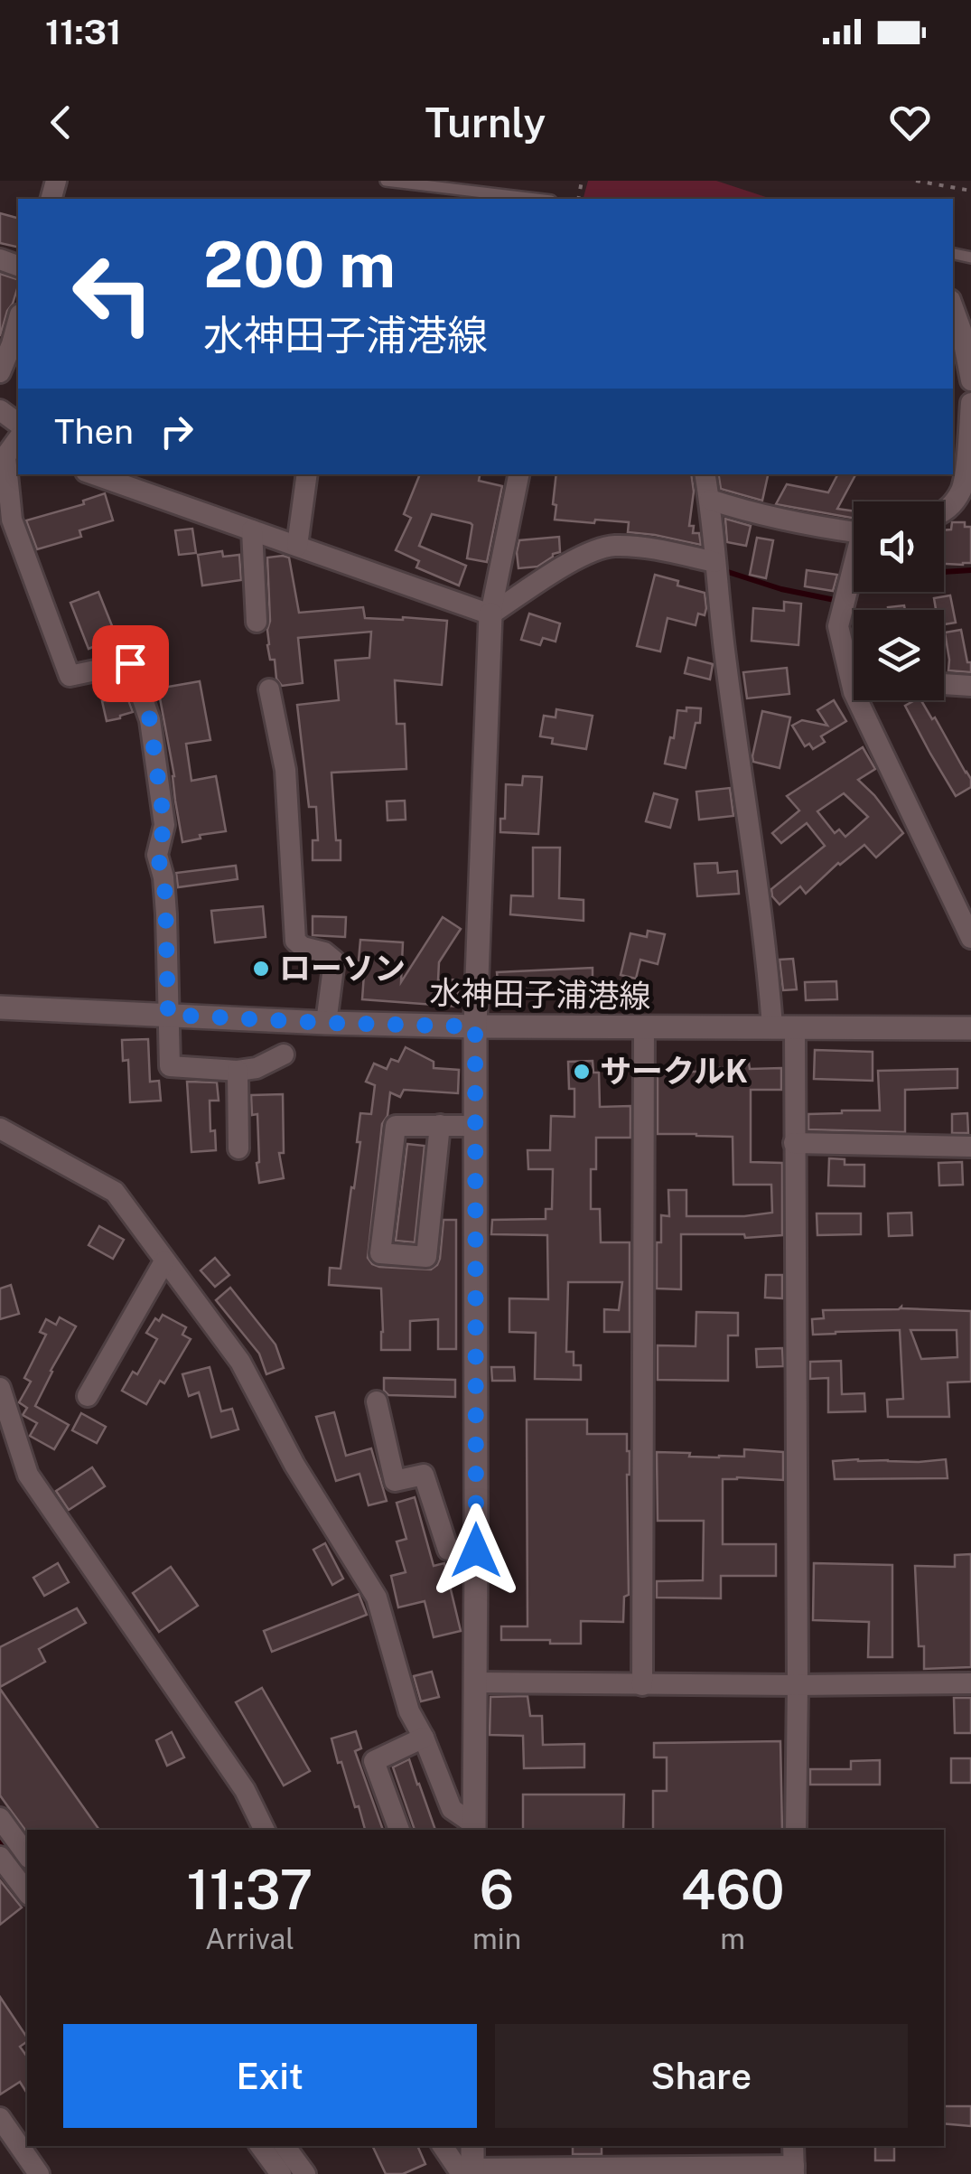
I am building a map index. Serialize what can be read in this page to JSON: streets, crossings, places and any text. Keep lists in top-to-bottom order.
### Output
{
  "streets": {
    "street": ["水神田子浦港線"]
  },
  "places": ["ローソン", "サークルK"],
  "page": {
    "status": "11:31",
    "header": "Turnly",
    "turn": ["200 m", "水神田子浦港線"],
    "then": "Then",
    "eta": [
      "11:37",
      "Arrival",
      "6",
      "min",
      "460",
      "m"
    ],
    "buttons": ["Exit", "Share"]
  }
}
